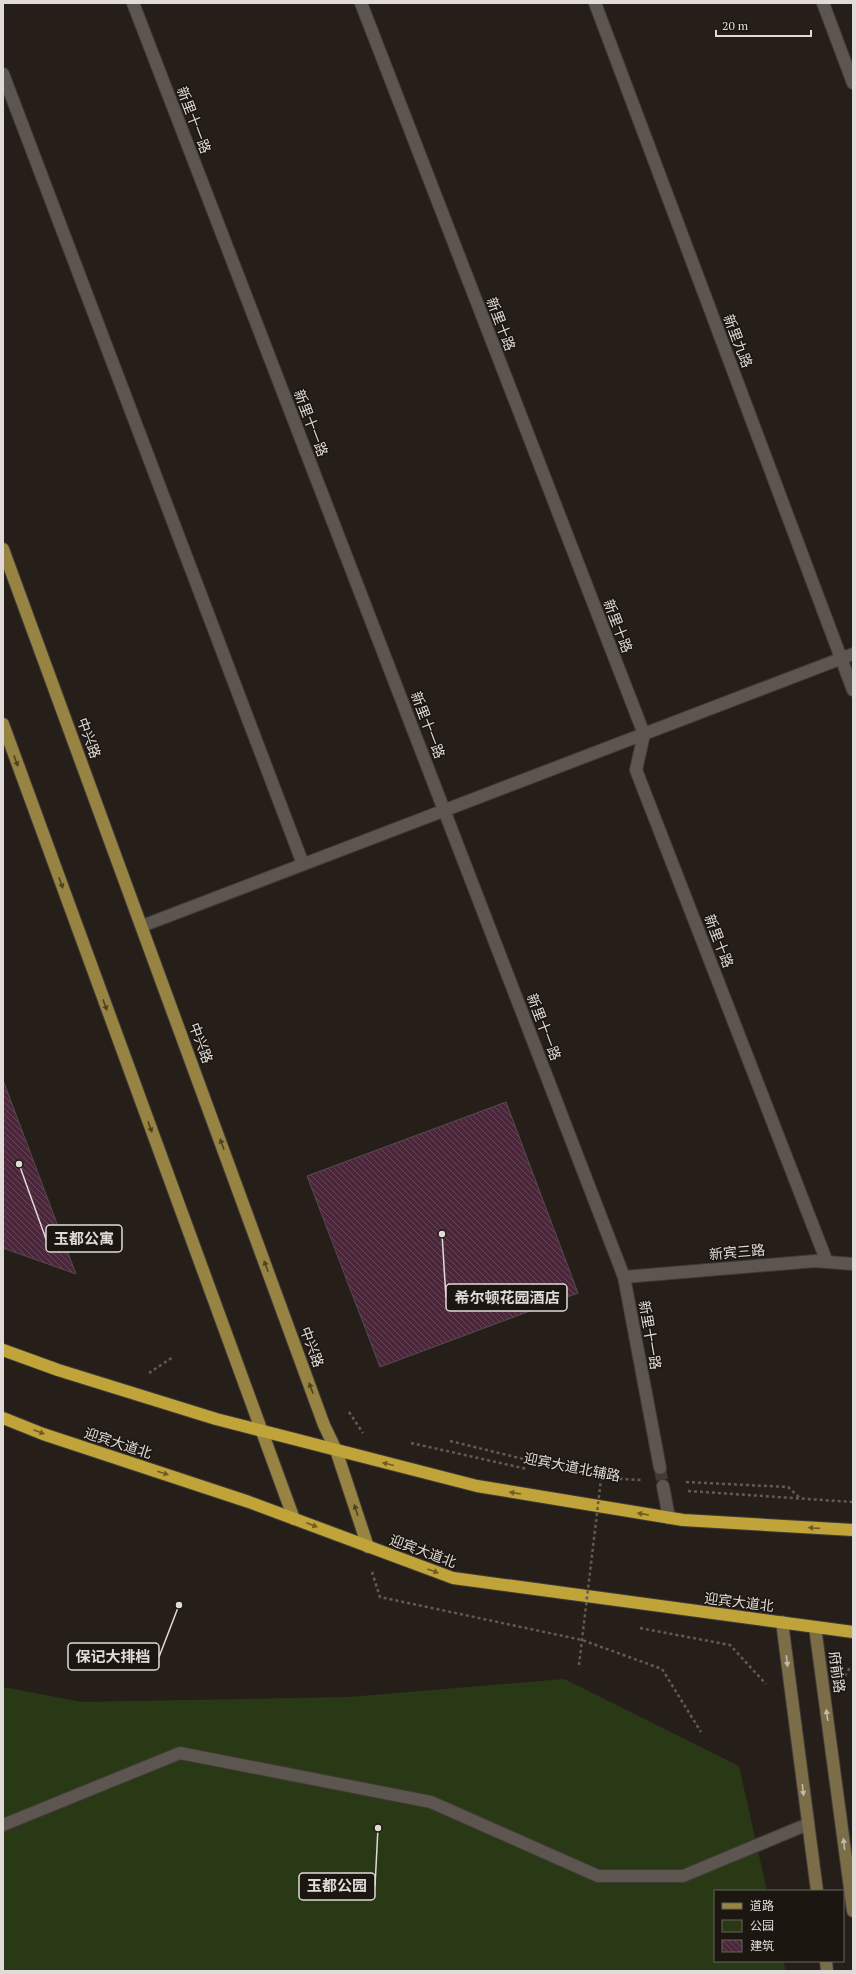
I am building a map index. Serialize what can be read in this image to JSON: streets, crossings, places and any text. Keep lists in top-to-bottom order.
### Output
{
  "streets": {
    "highway": ["迎宾大道北"],
    "main road": ["中兴路", "府前路"],
    "street": [
      "新里十一路",
      "新里十路",
      "新里九路",
      "新宾三路"
    ],
    "path": ["迎宾大道北辅路"]
  },
  "crossings": [
    ["新里十一路", "新宾三路"],
    ["新里十路", "新宾三路"],
    ["中兴路", "迎宾大道北"],
    ["迎宾大道北", "府前路"]
  ],
  "places": [
    "玉都公寓",
    "希尔顿花园酒店",
    "保记大排档",
    "玉都公园"
  ],
  "legend": ["道路", "公园", "建筑"],
  "scale_bar": "20 m"
}
